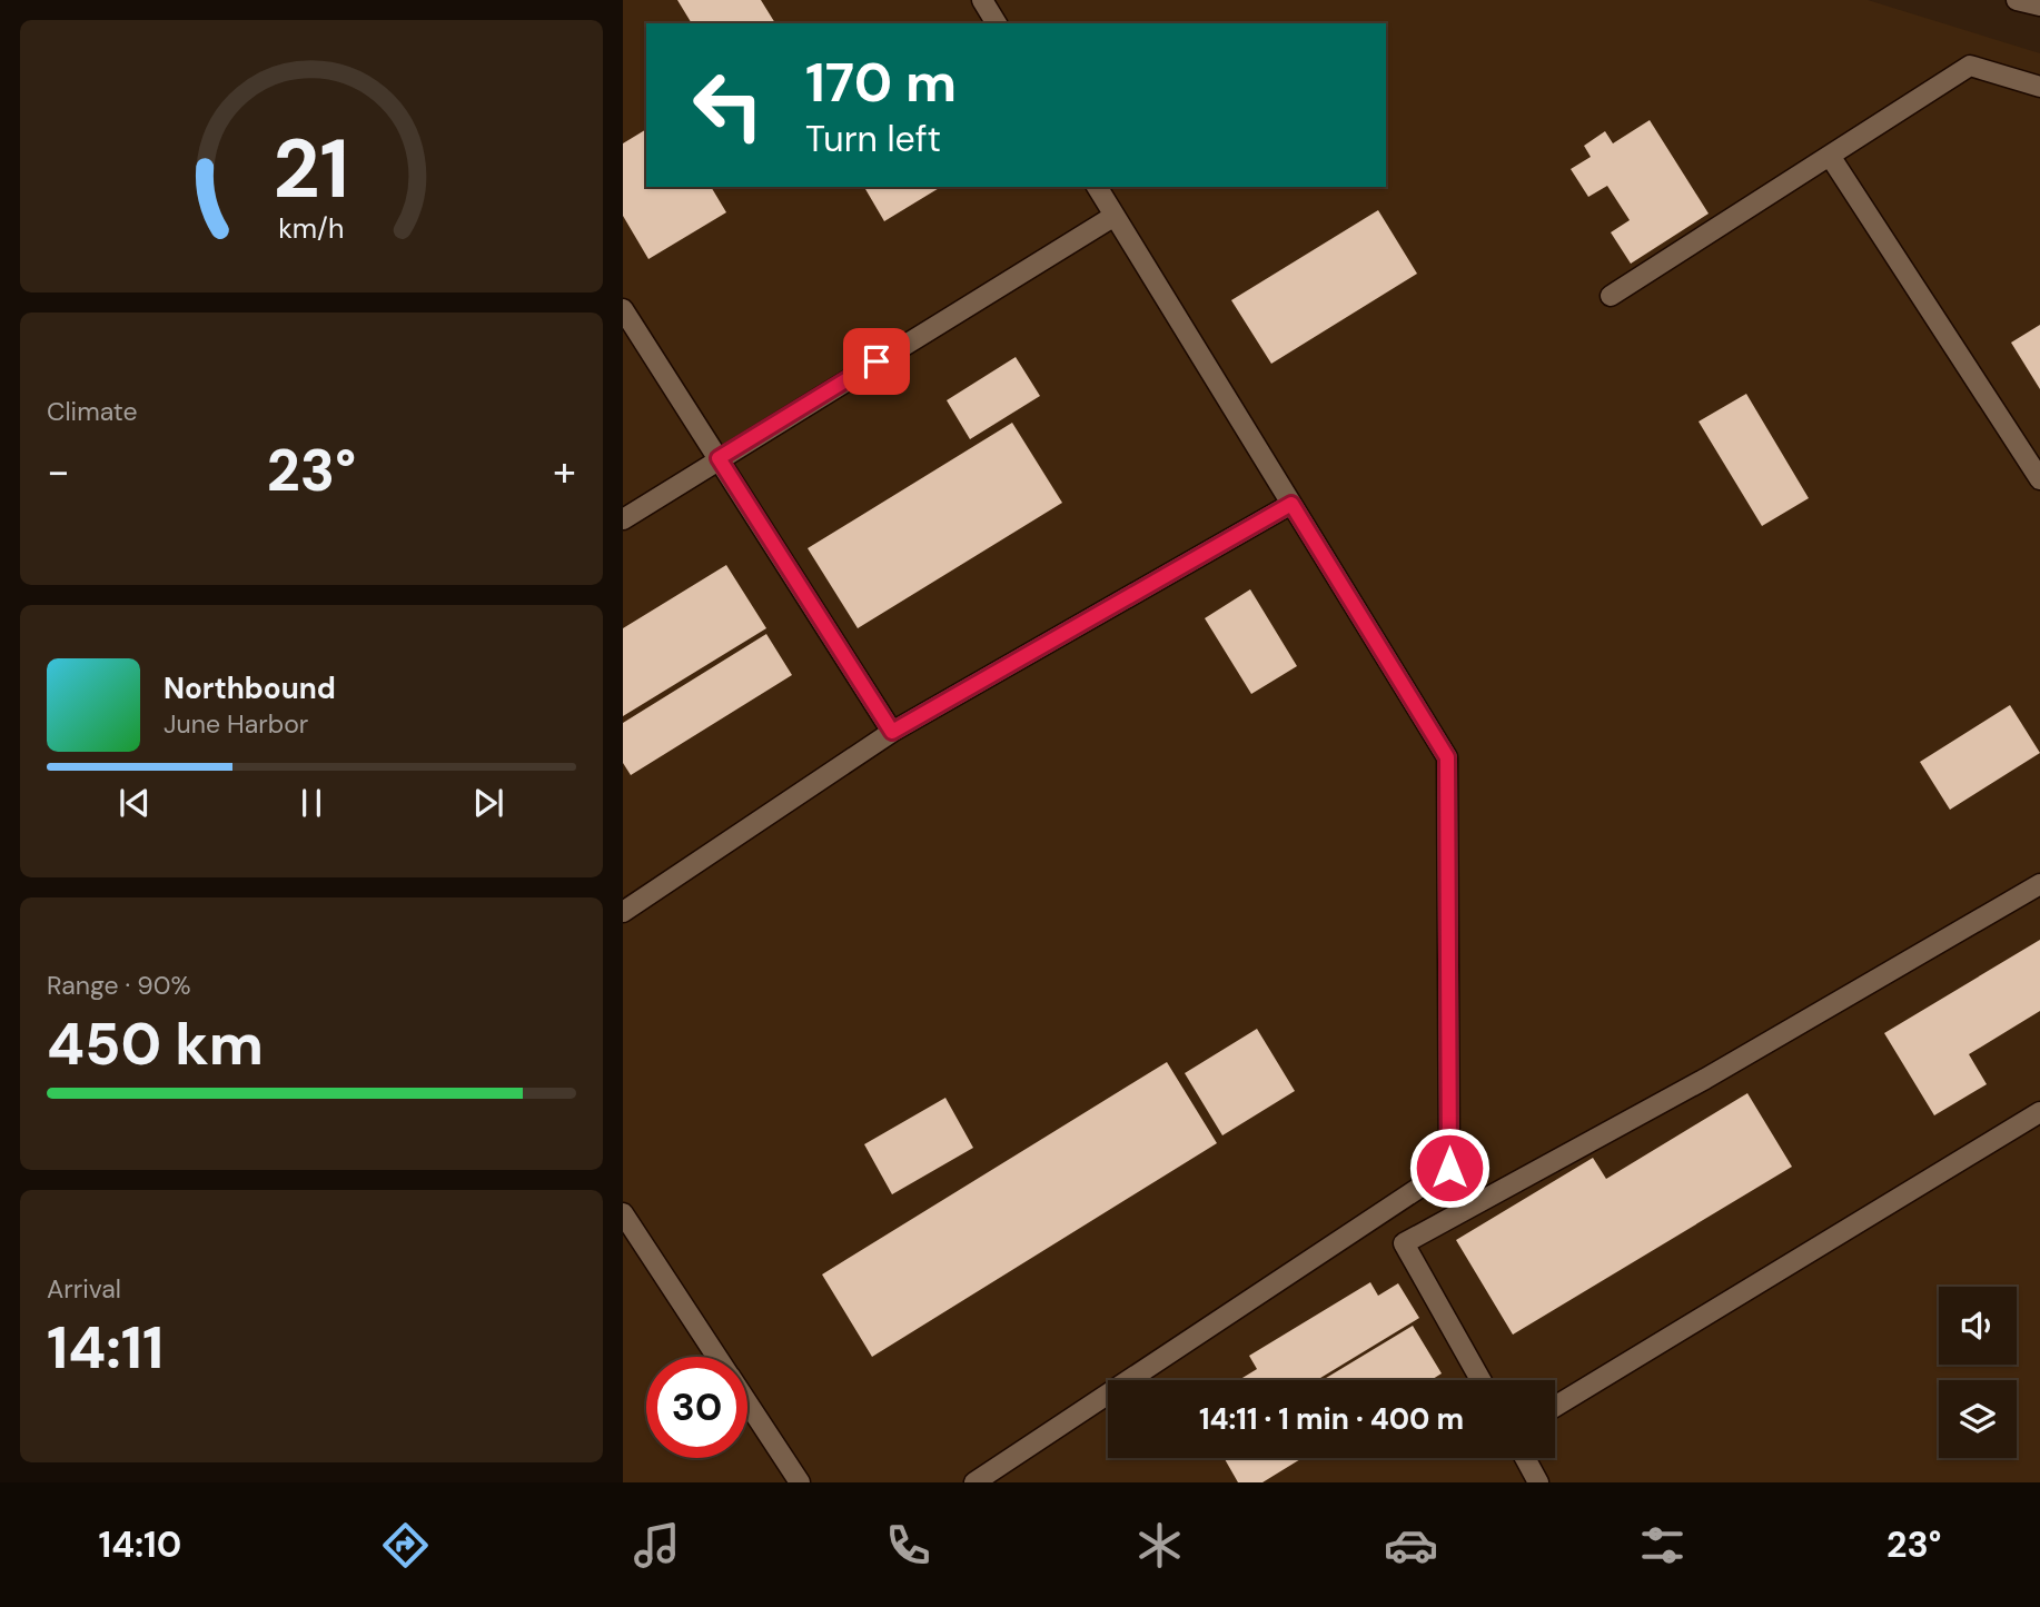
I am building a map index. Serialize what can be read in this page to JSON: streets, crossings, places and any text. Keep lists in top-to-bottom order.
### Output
{
  "page": {
    "turn": ["170 m", "Turn left"],
    "tile": [
      "Climate",
      ["Range · 90%", "450 km"],
      ["Arrival", "14:11"]
    ],
    "heat": ["−", "23°", "+"],
    "song": ["Northbound", "June Harbor"],
    "limit": "30",
    "trip": "14:11 · 1 min · 400 m",
    "tabs": ["14:10", "23°"],
    "gauge": ["21", "km/h"]
  }
}
